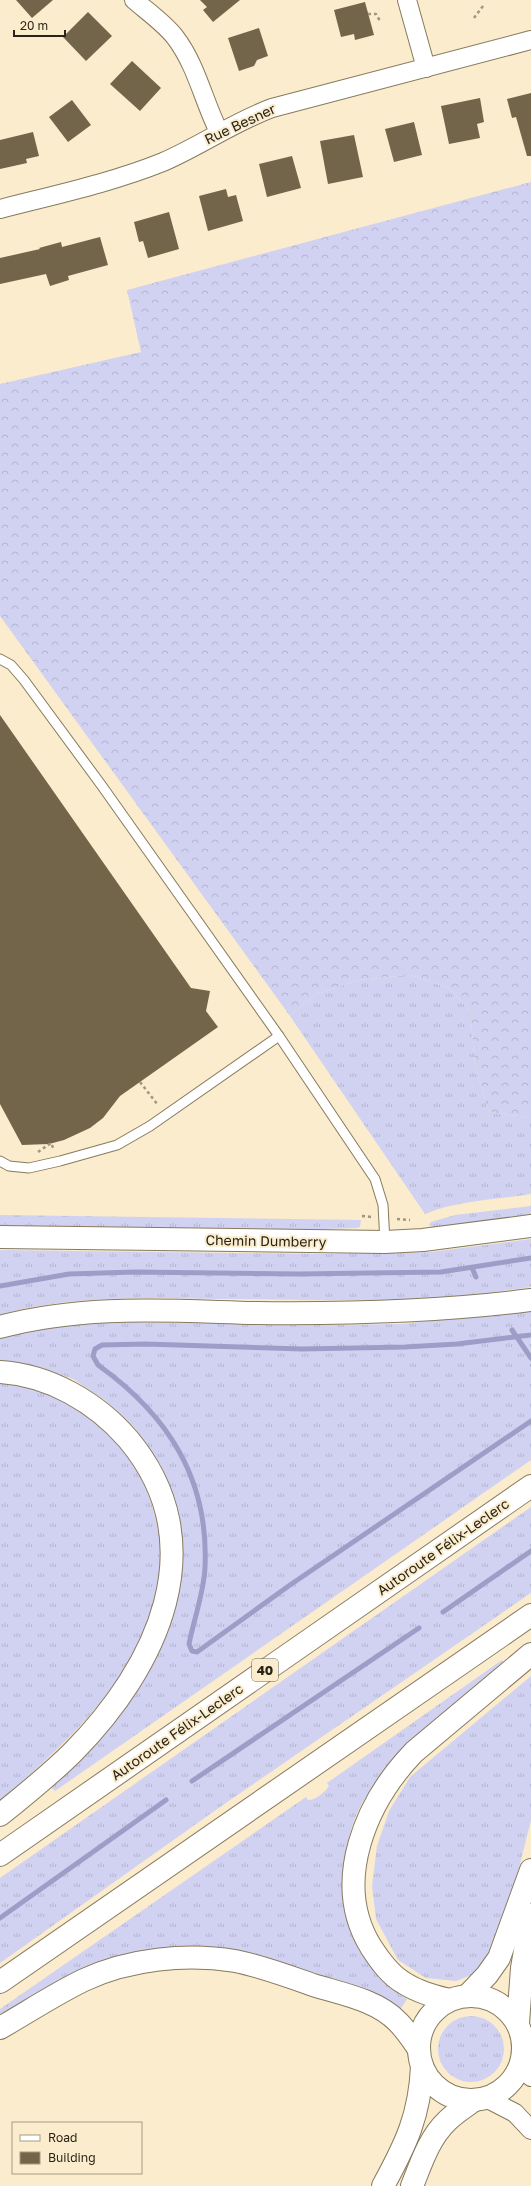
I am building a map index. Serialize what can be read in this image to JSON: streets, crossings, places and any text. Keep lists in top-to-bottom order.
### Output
{
  "streets": {
    "main road": ["Chemin Dumberry", "Autoroute Félix-Leclerc", "40"],
    "street": ["Rue Besner"]
  },
  "legend": ["Road", "Building"],
  "scale_bar": "20 m"
}
